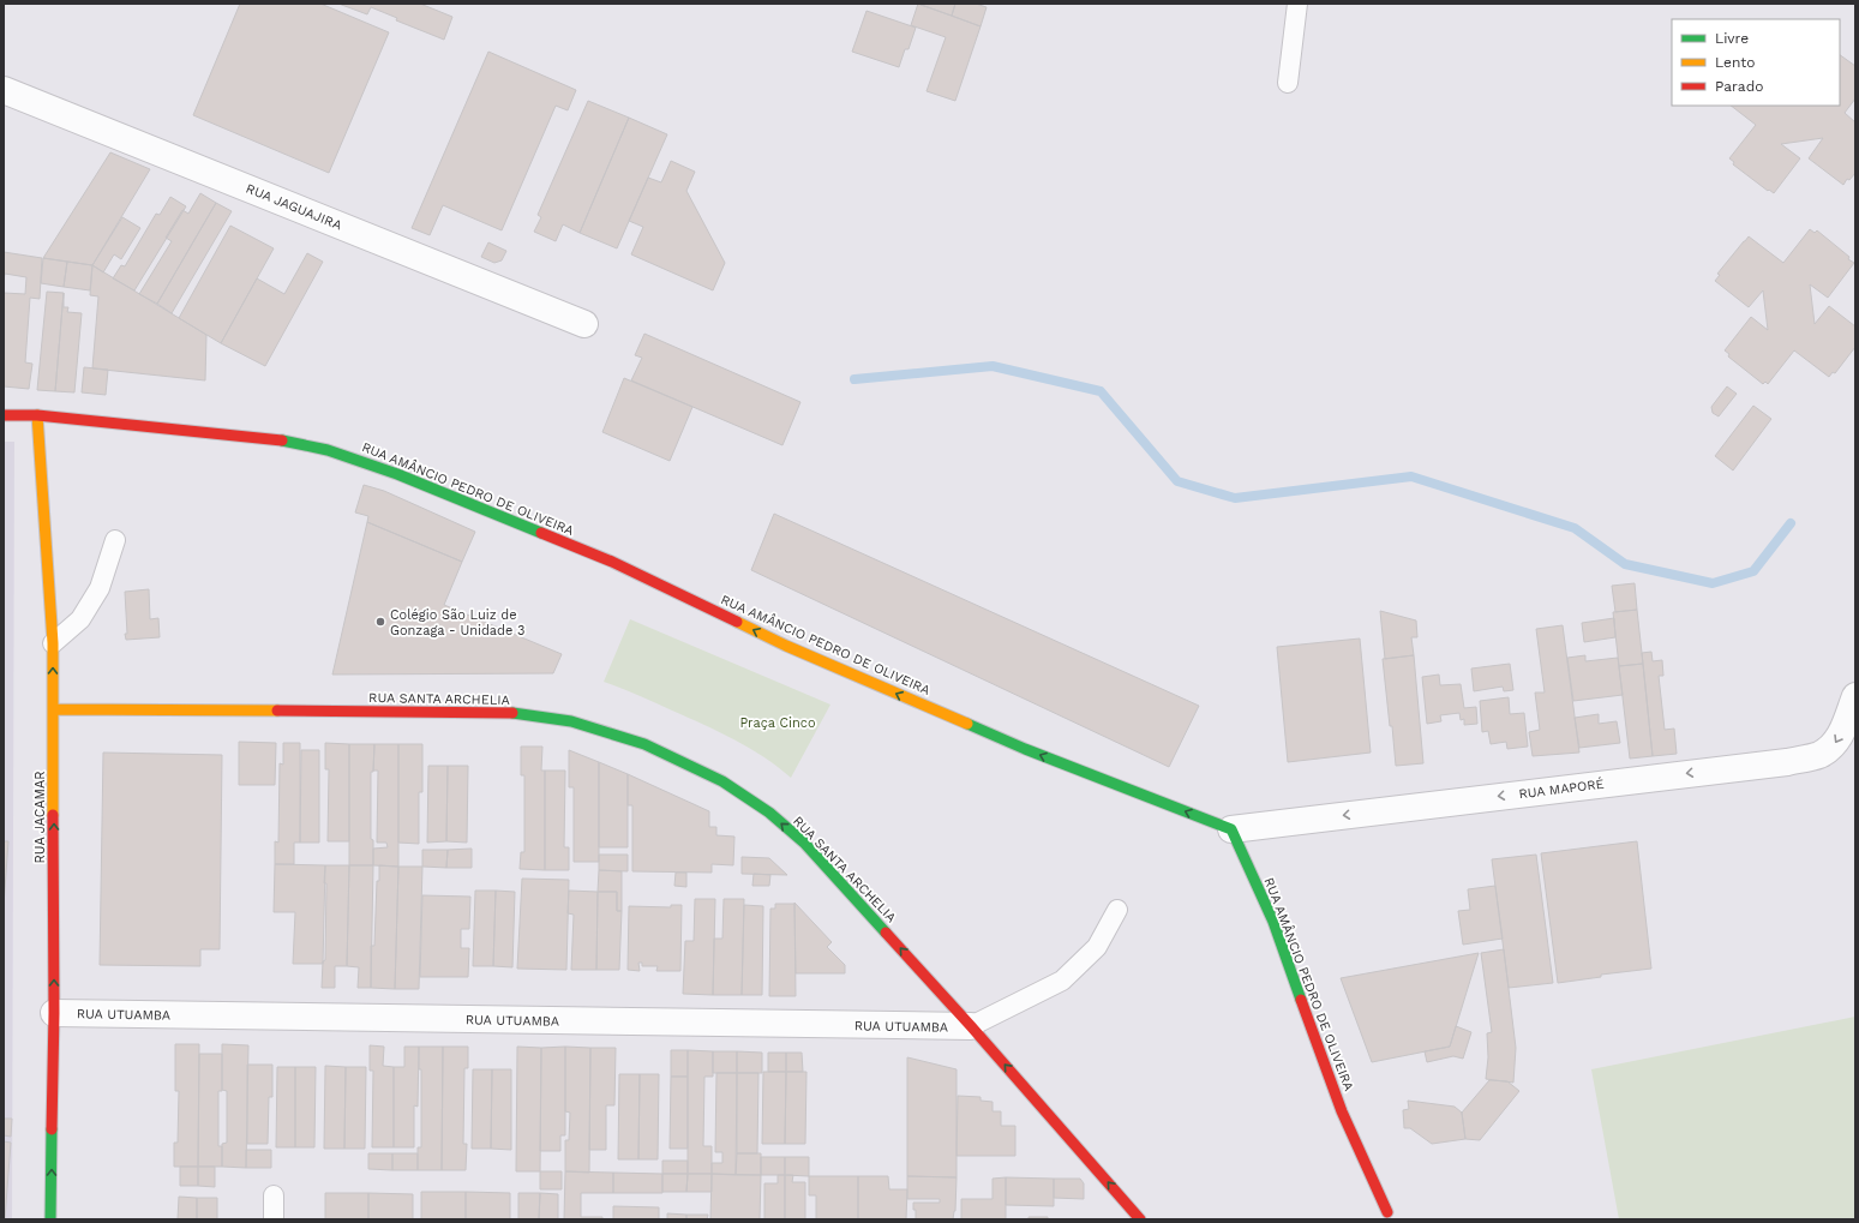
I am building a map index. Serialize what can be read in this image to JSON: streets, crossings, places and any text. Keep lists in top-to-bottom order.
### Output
{
  "streets": {
    "street": [
      "RUA JAGUAJIRA",
      "RUA AMÂNCIO PEDRO DE OLIVEIRA",
      "RUA SANTA ARCHELIA",
      "RUA MAPORÉ",
      "RUA JACAMAR",
      "RUA UTUAMBA"
    ]
  },
  "crossings": [
    ["RUA AMÂNCIO PEDRO DE OLIVEIRA", "RUA MAPORÉ"],
    ["RUA AMÂNCIO PEDRO DE OLIVEIRA", "RUA JACAMAR"],
    ["RUA SANTA ARCHELIA", "RUA JACAMAR"],
    ["RUA SANTA ARCHELIA", "RUA UTUAMBA"],
    ["RUA JACAMAR", "RUA UTUAMBA"]
  ],
  "one_way": [
    "RUA AMÂNCIO PEDRO DE OLIVEIRA",
    "RUA SANTA ARCHELIA",
    "RUA MAPORÉ",
    "RUA JACAMAR"
  ],
  "parks": ["Praça Cinco"],
  "places": ["Colégio São Luiz de Gonzaga - Unidade 3"],
  "legend": ["Livre", "Lento", "Parado"]
}
